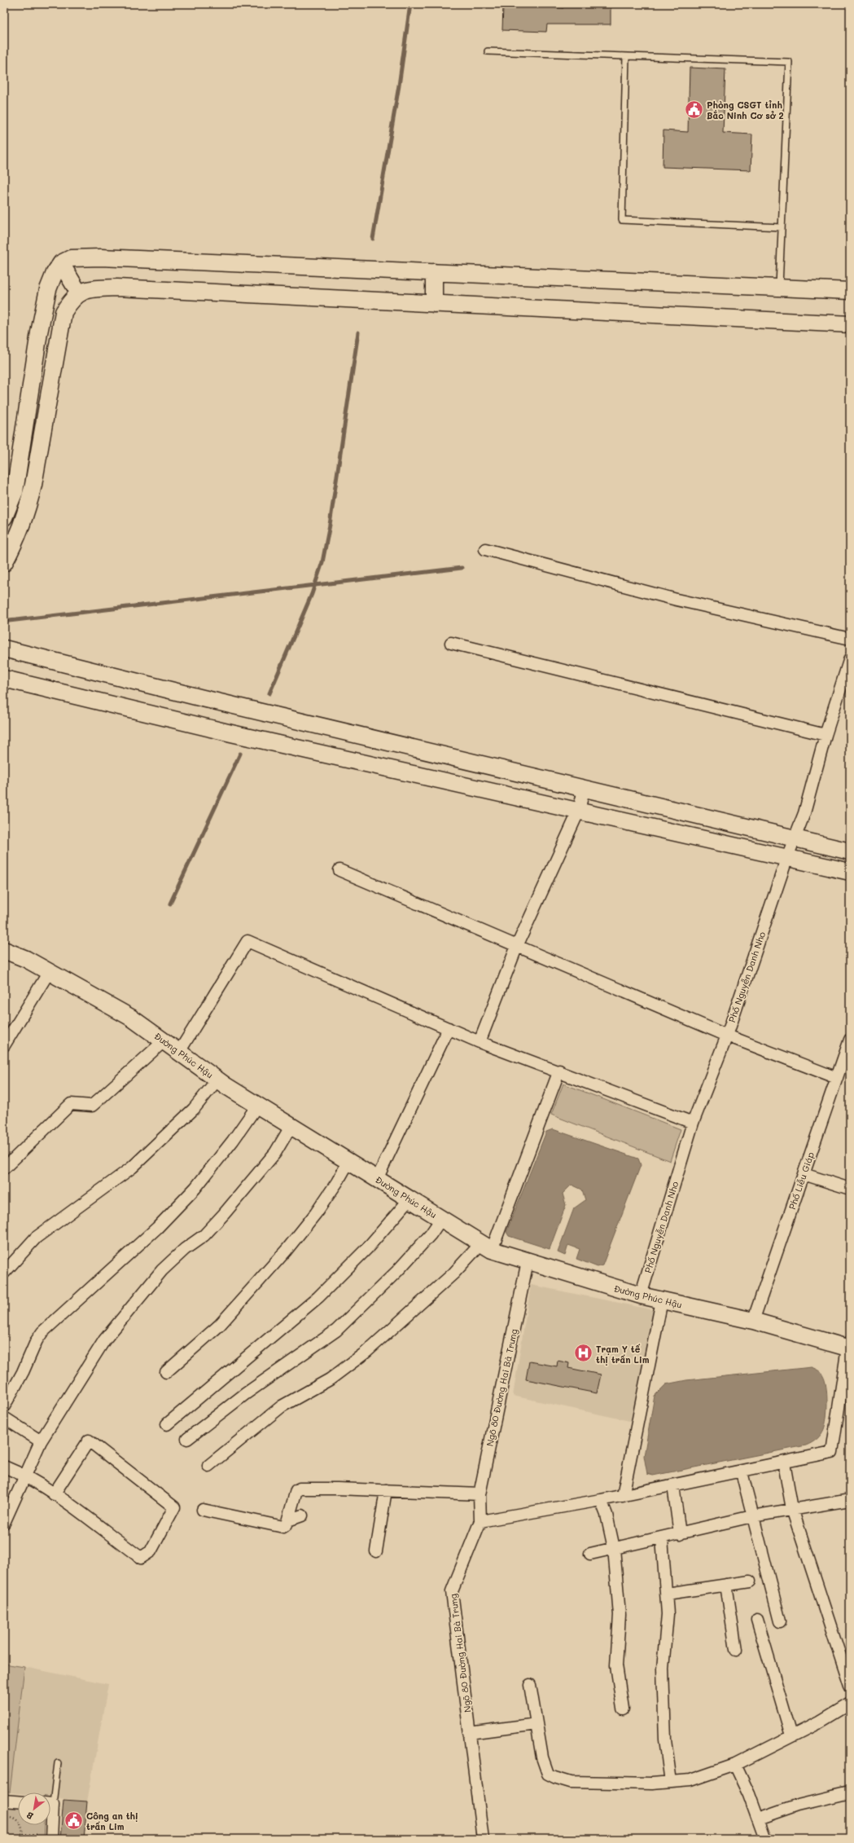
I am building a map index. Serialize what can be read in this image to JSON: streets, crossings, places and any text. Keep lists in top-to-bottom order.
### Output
{
  "streets": {
    "street": [
      "Phố Nguyễn Danh Nho",
      "Đường Phúc Hậu",
      "Phố Liễu Giáp",
      "Ngõ 80 Đường Hai Bà Trưng"
    ]
  },
  "crossings": [
    ["Phố Nguyễn Danh Nho", "Đường Phúc Hậu"],
    ["Đường Phúc Hậu", "Phố Liễu Giáp"],
    ["Đường Phúc Hậu", "Ngõ 80 Đường Hai Bà Trưng"]
  ],
  "places": {
    "public building": ["Phòng CSGT tỉnh Bắc Ninh Cơ sở 2", "Công an thị trấn Lim"],
    "hospital": ["Trạm Y tế thị trấn Lim"]
  },
  "north": "bottom left"
}
